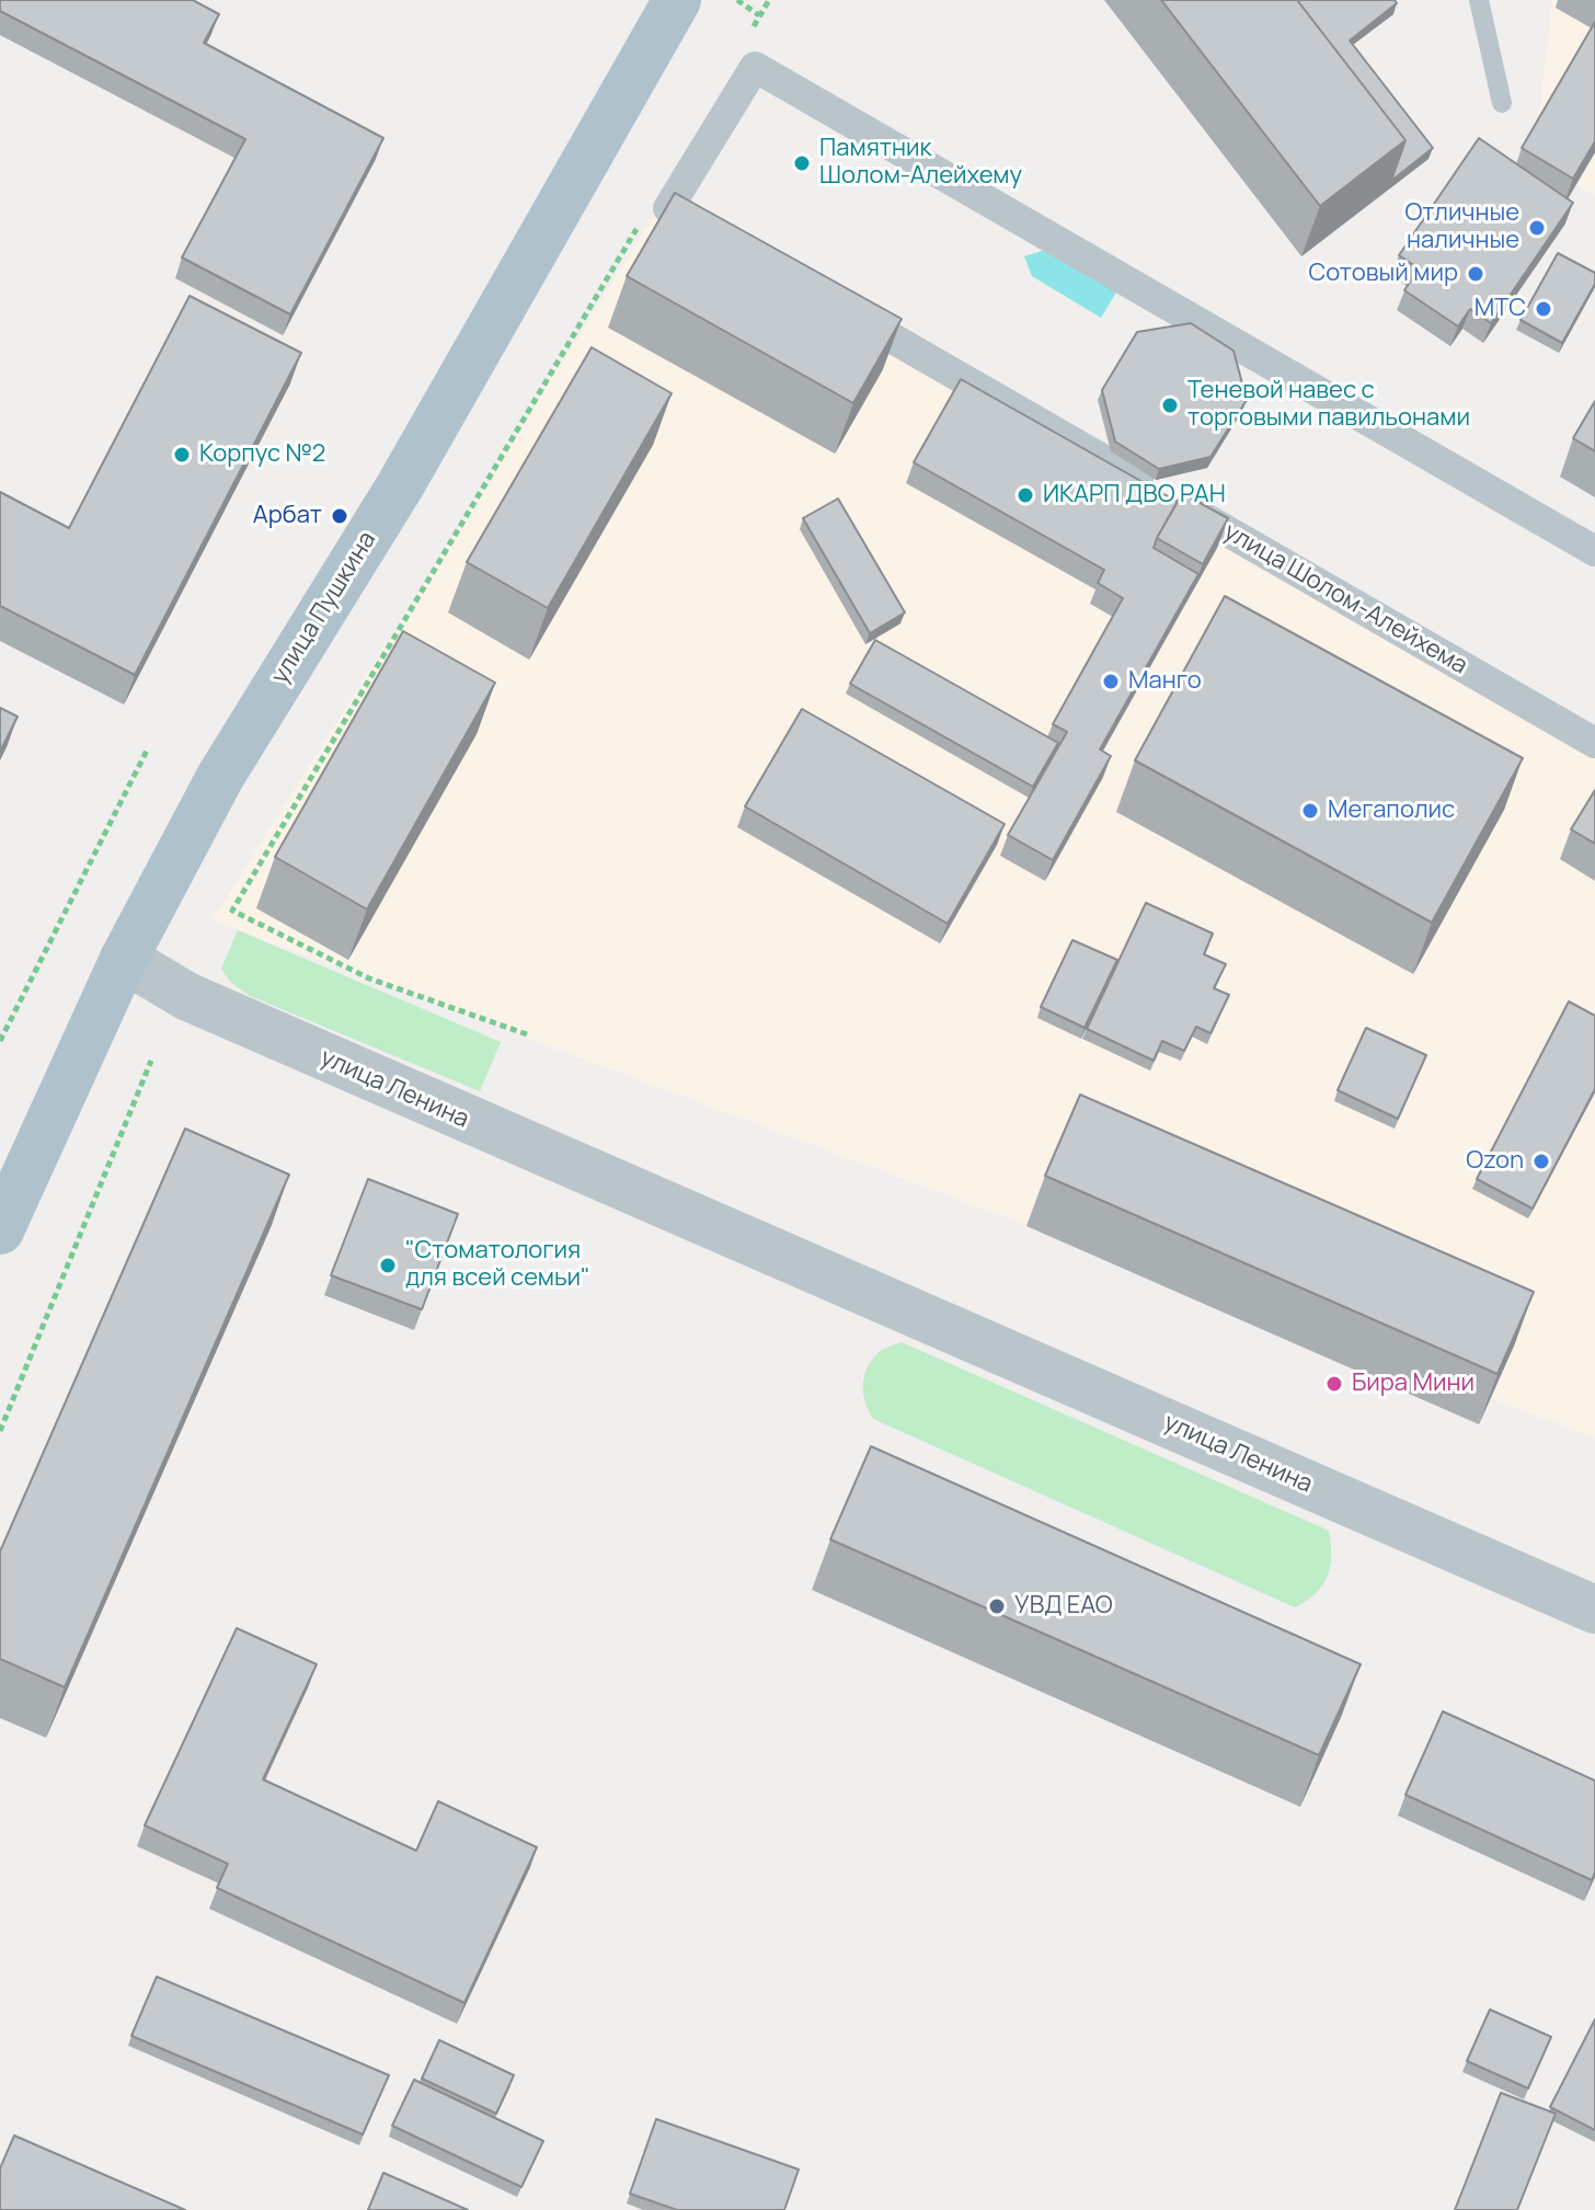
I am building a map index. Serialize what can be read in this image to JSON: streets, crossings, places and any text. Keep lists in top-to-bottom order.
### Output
{
  "streets": {
    "main road": ["улица Пушкина"],
    "street": ["улица Шолом-Алейхема", "улица Ленина"]
  },
  "crossings": [
    ["улица Пушкина", "улица Ленина"]
  ],
  "places": [
    "Памятник Шолом-Алейхему",
    "Отличные наличные",
    "Сотовый мир",
    "МТС",
    "Теневой навес с торговыми павильонами",
    "Корпус №2",
    "ИКАРП ДВО РАН",
    "Арбат",
    "Манго",
    "Мегаполис",
    "Ozon",
    "\"Стоматология для всей семьи\"",
    "Бира Мини",
    "УВД ЕАО"
  ]
}
